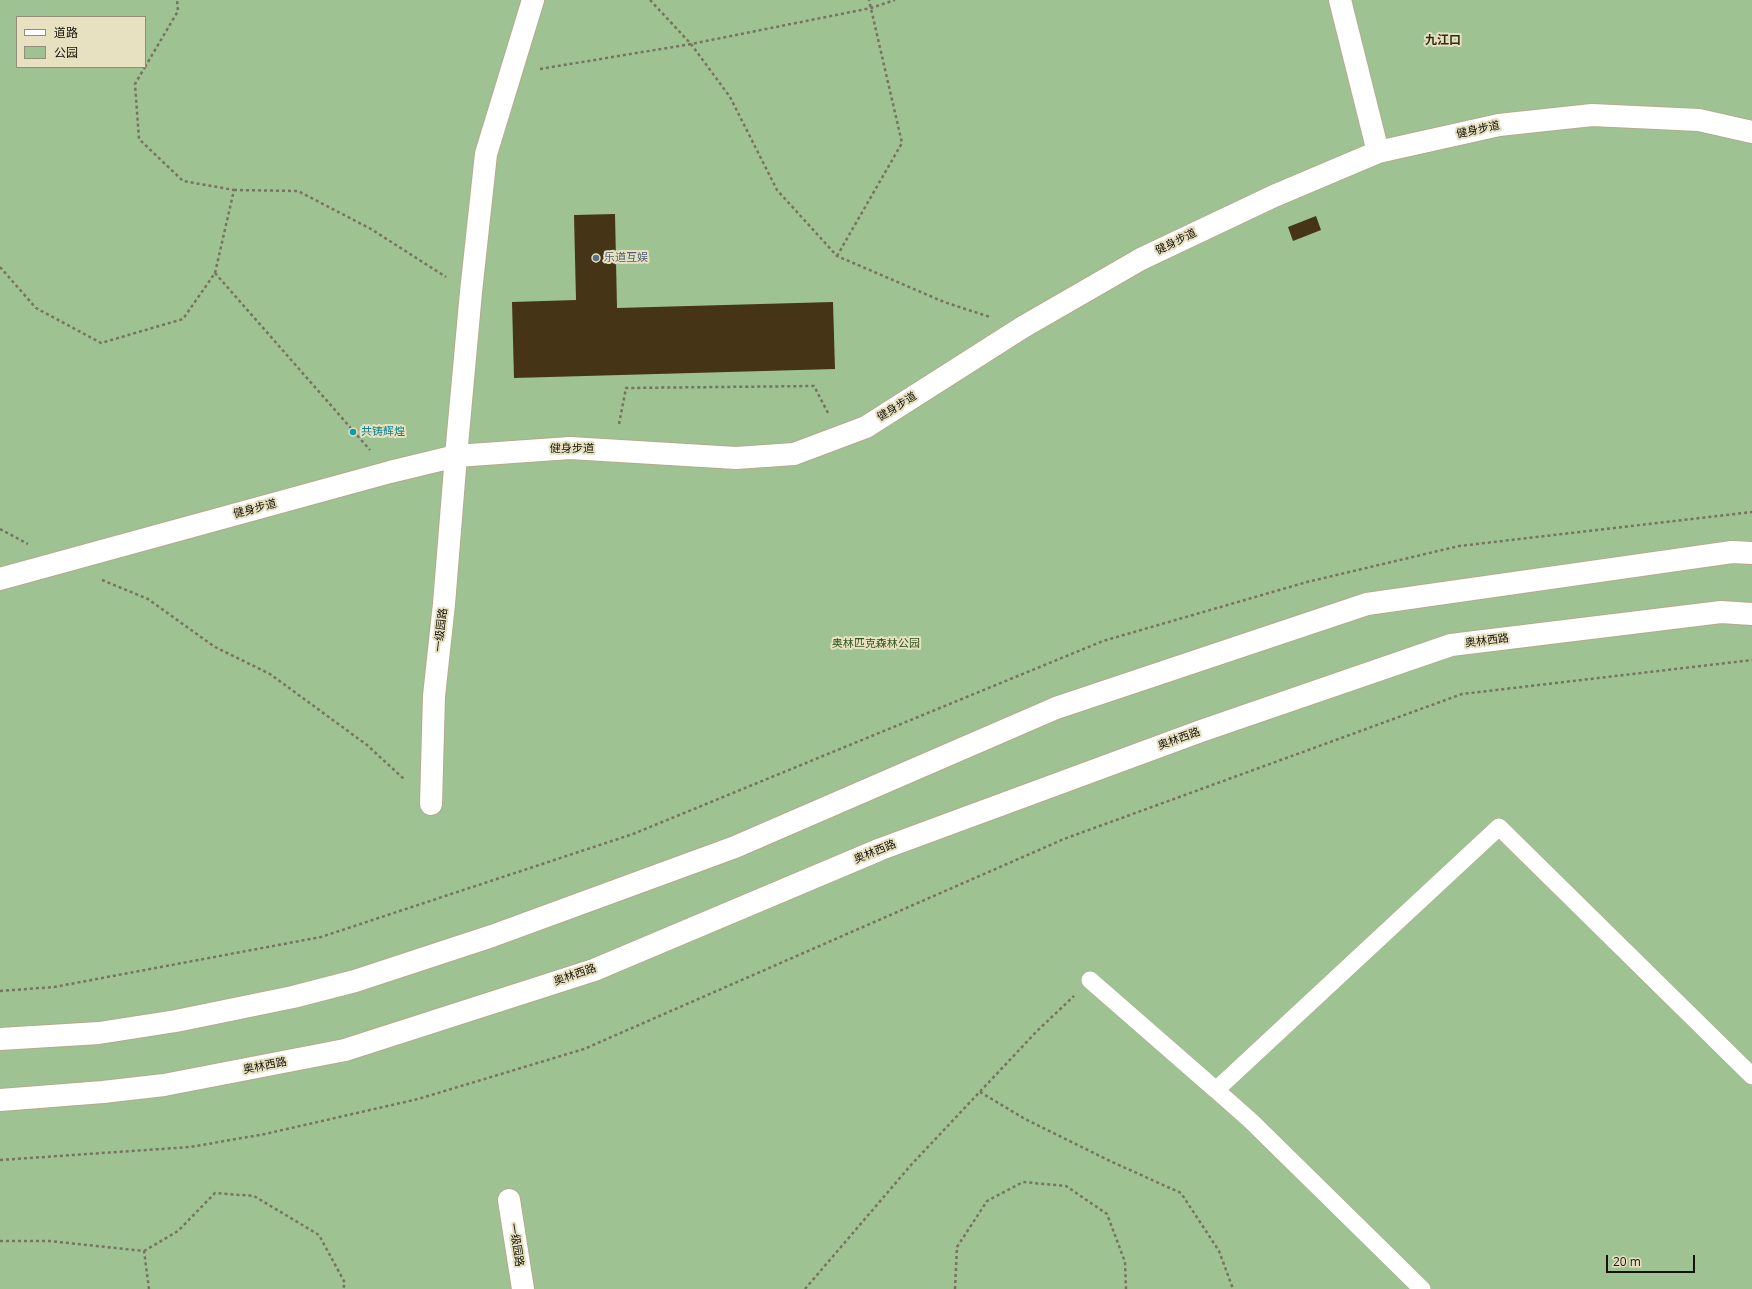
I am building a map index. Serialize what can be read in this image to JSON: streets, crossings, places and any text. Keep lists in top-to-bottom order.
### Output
{
  "streets": {
    "main road": ["健身步道", "一级园路", "奥林西路"]
  },
  "crossings": [
    ["健身步道", "一级园路"]
  ],
  "districts": ["九江口"],
  "parks": ["奥林匹克森林公园"],
  "places": ["乐道互娱", "共铸辉煌"],
  "legend": ["道路", "公园"],
  "scale_bar": "20 m"
}
